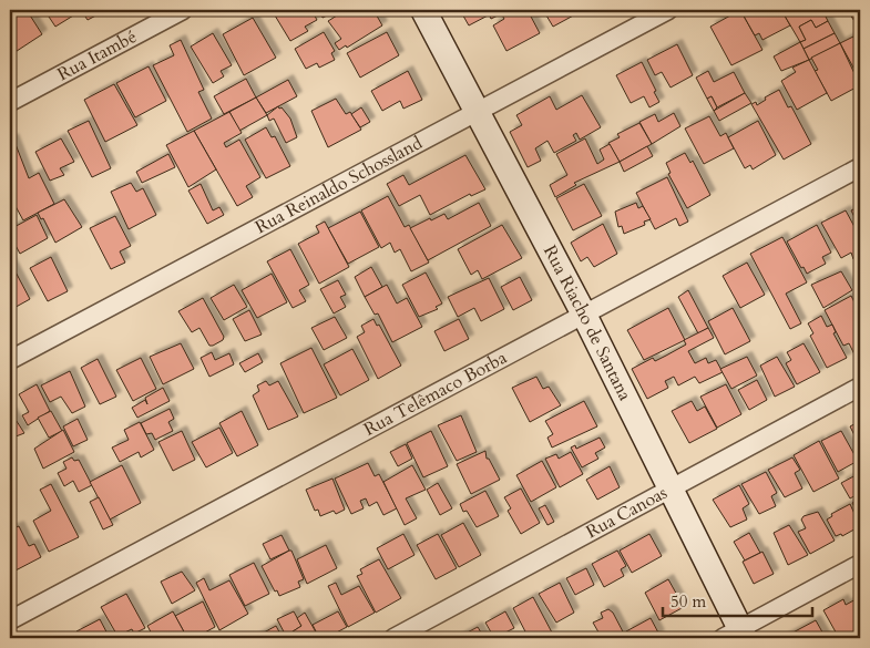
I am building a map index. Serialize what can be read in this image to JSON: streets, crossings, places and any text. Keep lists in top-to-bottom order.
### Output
{
  "streets": {
    "street": [
      "Rua Itambé",
      "Rua Reinaldo Schossland",
      "Rua Riacho de Santana",
      "Rua Telêmaco Borba",
      "Rua Canoas"
    ]
  },
  "crossings": [
    ["Rua Reinaldo Schossland", "Rua Riacho de Santana"],
    ["Rua Riacho de Santana", "Rua Telêmaco Borba"],
    ["Rua Riacho de Santana", "Rua Canoas"]
  ],
  "scale_bar": "50 m"
}
